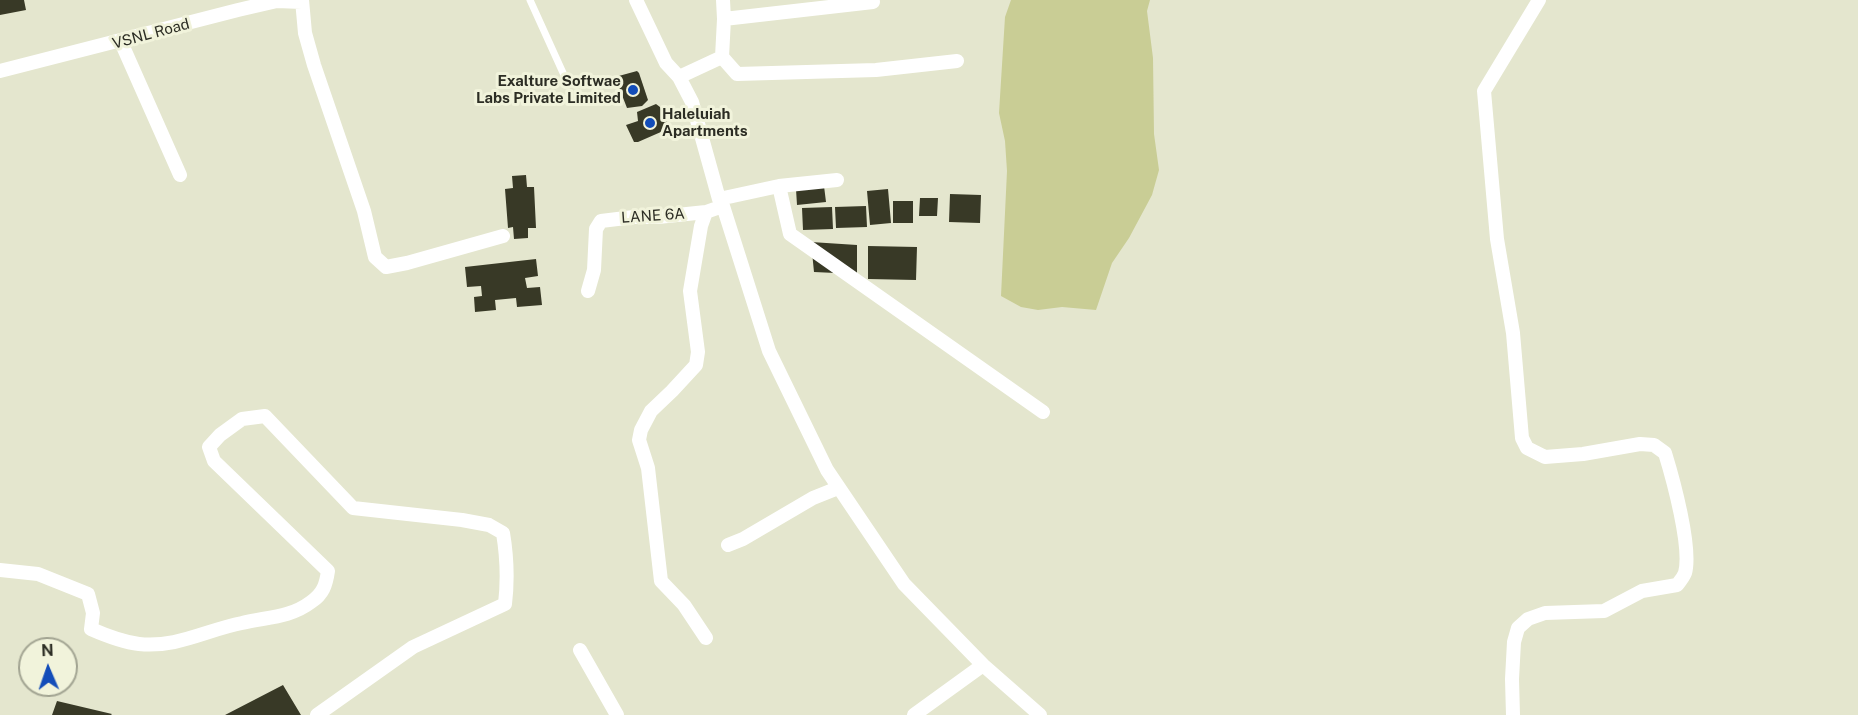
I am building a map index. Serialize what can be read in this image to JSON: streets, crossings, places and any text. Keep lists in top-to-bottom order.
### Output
{
  "streets": {
    "street": ["VSNL Road", "LANE 6A"]
  },
  "places": ["Exalture Softwae Labs Private Limited", "Haleluiah Apartments"],
  "north": "top"
}
